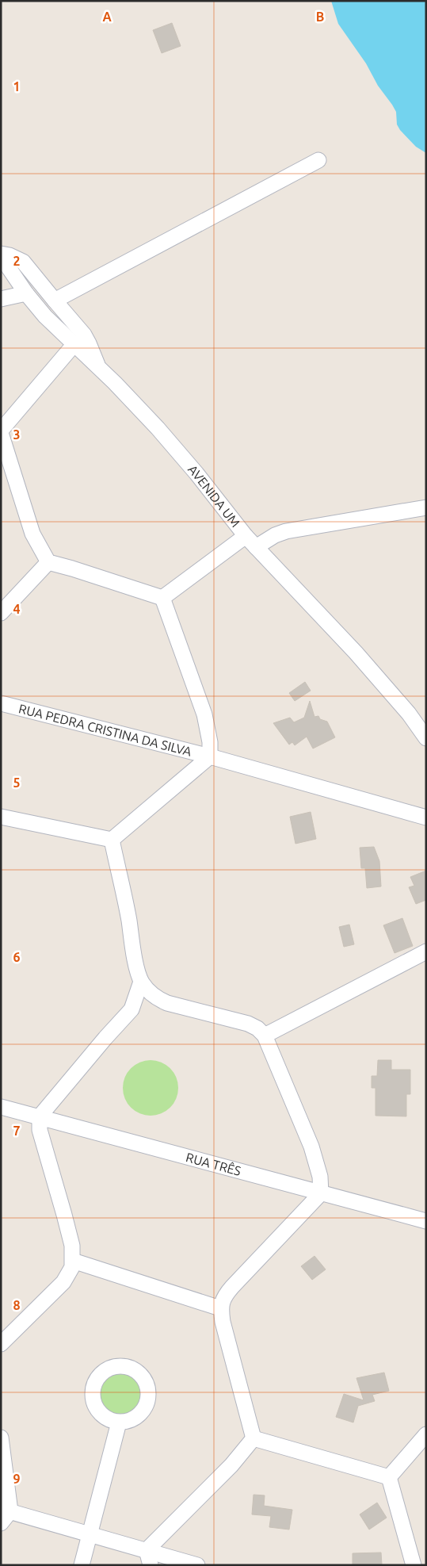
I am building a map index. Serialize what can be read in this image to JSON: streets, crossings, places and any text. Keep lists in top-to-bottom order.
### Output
{
  "streets": {
    "street": ["AVENIDA UM", "RUA PEDRA CRISTINA DA SILVA", "RUA TRÊS"]
  },
  "grid": {
    "columns": ["A", "B"],
    "rows": [
      "1",
      "2",
      "3",
      "4",
      "5",
      "6",
      "7",
      "8",
      "9"
    ]
  }
}
